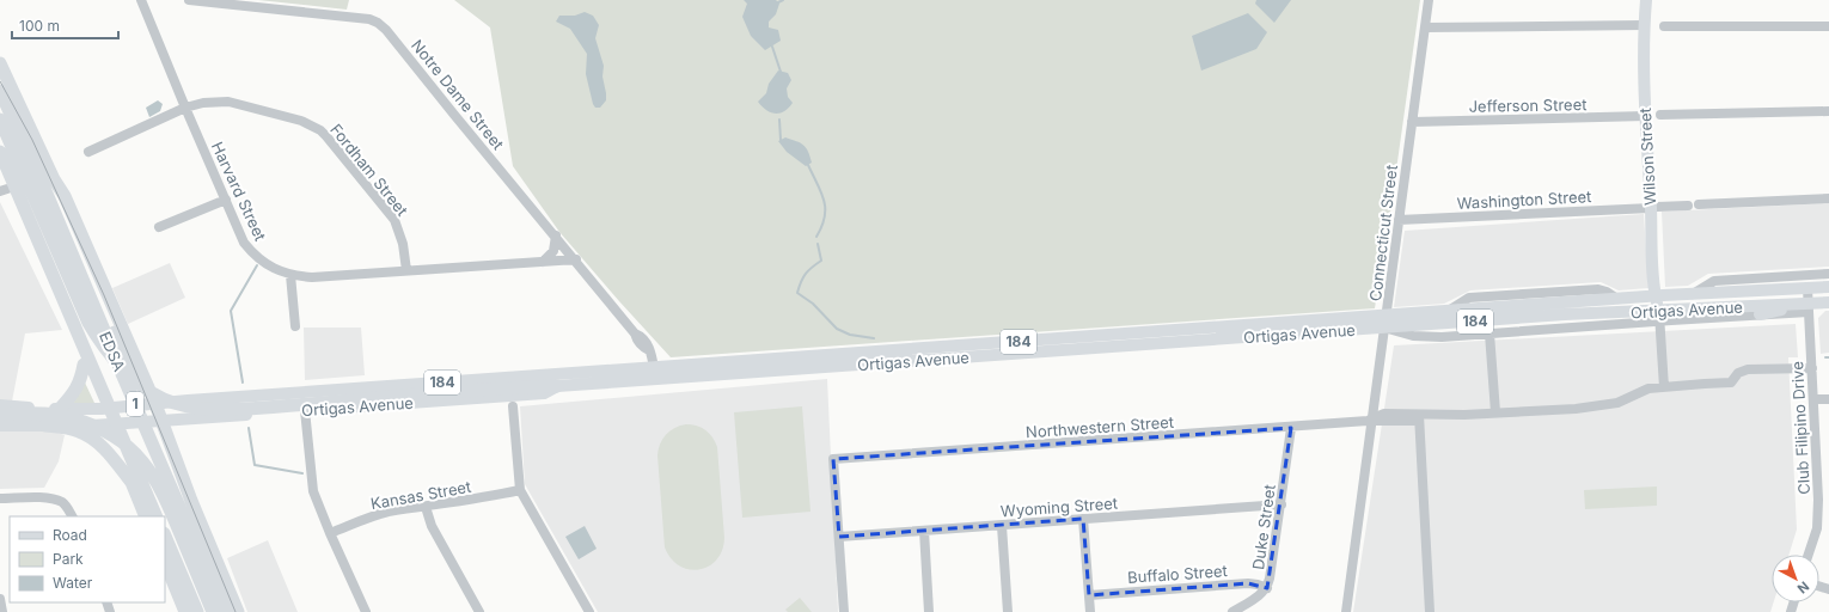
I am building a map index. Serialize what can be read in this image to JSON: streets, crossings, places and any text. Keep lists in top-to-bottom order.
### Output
{
  "streets": {
    "highway": ["EDSA", "1"],
    "main road": ["Wilson Street", "Ortigas Avenue", "184"],
    "street": [
      "Notre Dame Street",
      "Jefferson Street",
      "Fordham Street",
      "Harvard Street",
      "Washington Street",
      "Connecticut Street",
      "Northwestern Street",
      "Club Filipino Drive",
      "Kansas Street",
      "Wyoming Street",
      "Duke Street",
      "Buffalo Street"
    ]
  },
  "crossings": [
    ["Notre Dame Street", "Harvard Street"],
    ["Notre Dame Street", "Ortigas Avenue"],
    ["Jefferson Street", "Wilson Street"],
    ["Jefferson Street", "Connecticut Street"],
    ["Wilson Street", "Washington Street"],
    ["Wilson Street", "Ortigas Avenue"],
    ["Fordham Street", "Harvard Street"],
    ["Washington Street", "Connecticut Street"],
    ["Connecticut Street", "Ortigas Avenue"],
    ["Connecticut Street", "Northwestern Street"],
    ["Ortigas Avenue", "1"],
    ["Ortigas Avenue", "Club Filipino Drive"],
    ["Northwestern Street", "Club Filipino Drive"],
    ["Northwestern Street", "Wyoming Street"],
    ["Northwestern Street", "Duke Street"],
    ["Wyoming Street", "Duke Street"],
    ["Duke Street", "Buffalo Street"]
  ],
  "legend": ["Road", "Park", "Water"],
  "scale_bar": "100 m",
  "north": "bottom right"
}
